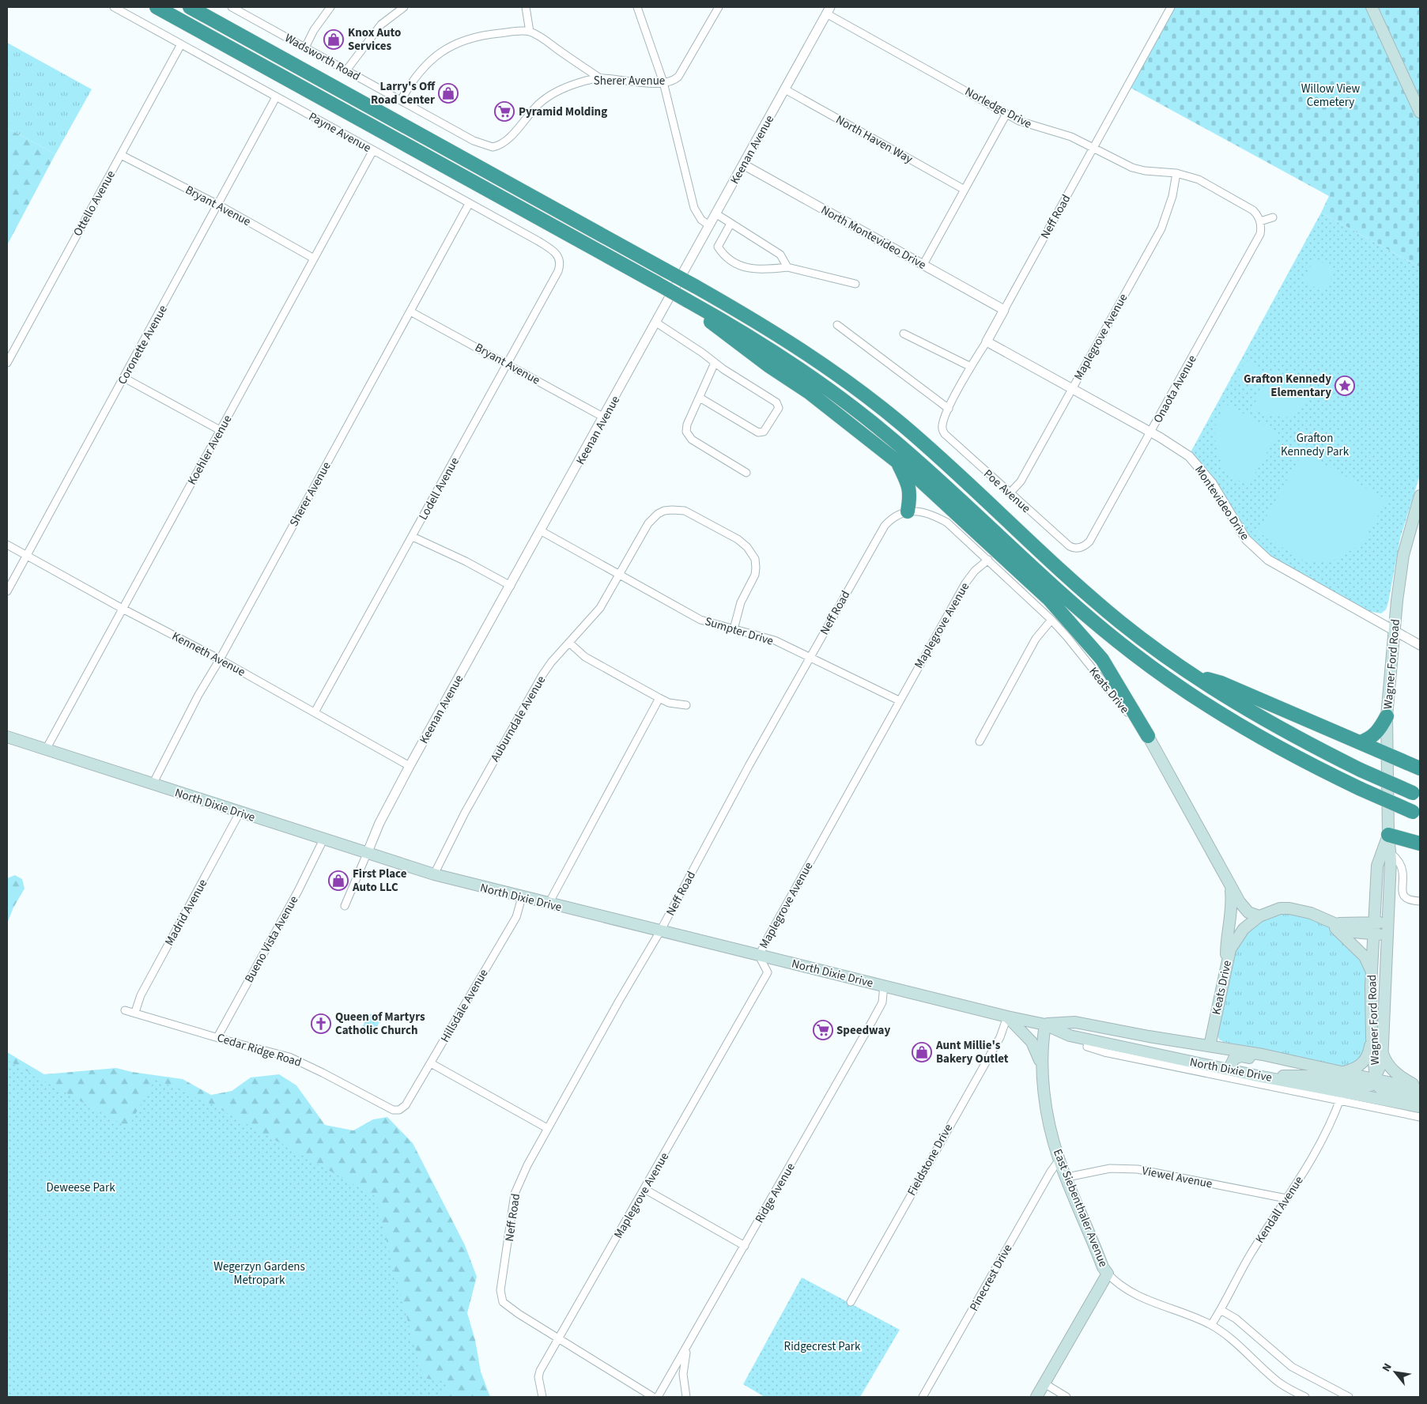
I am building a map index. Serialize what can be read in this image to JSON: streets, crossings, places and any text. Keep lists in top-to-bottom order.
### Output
{
  "streets": {
    "main road": [
      "Wagner Ford Road",
      "Keats Drive",
      "North Dixie Drive",
      "East Siebenthaler Avenue"
    ],
    "street": [
      "Wadsworth Road",
      "Sherer Avenue",
      "Norledge Drive",
      "Payne Avenue",
      "North Haven Way",
      "Keenan Avenue",
      "Ottello Avenue",
      "Bryant Avenue",
      "Neff Road",
      "North Montevideo Drive",
      "Maplegrove Avenue",
      "Coronette Avenue",
      "Onaota Avenue",
      "Koehler Avenue",
      "Lodell Avenue",
      "Poe Avenue",
      "Montevideo Drive",
      "Sumpter Drive",
      "Kenneth Avenue",
      "Auburndale Avenue",
      "Madrid Avenue",
      "Bueno Vista Avenue",
      "Hillsdale Avenue",
      "Cedar Ridge Road",
      "Fieldstone Drive",
      "Viewel Avenue",
      "Ridge Avenue",
      "Kendall Avenue",
      "Pinecrest Drive"
    ]
  },
  "crossings": [
    ["Wadsworth Road", "Sherer Avenue"],
    ["Sherer Avenue", "Payne Avenue"],
    ["Sherer Avenue", "Bryant Avenue"],
    ["Sherer Avenue", "Kenneth Avenue"],
    ["Sherer Avenue", "North Dixie Drive"],
    ["Norledge Drive", "Keenan Avenue"],
    ["Norledge Drive", "Neff Road"],
    ["Norledge Drive", "Maplegrove Avenue"],
    ["Norledge Drive", "Onaota Avenue"],
    ["Payne Avenue", "Ottello Avenue"],
    ["Payne Avenue", "Coronette Avenue"],
    ["Payne Avenue", "Koehler Avenue"],
    ["Payne Avenue", "Lodell Avenue"],
    ["North Haven Way", "Keenan Avenue"],
    ["Keenan Avenue", "Bryant Avenue"],
    ["Keenan Avenue", "North Montevideo Drive"],
    ["Keenan Avenue", "Sumpter Drive"],
    ["Keenan Avenue", "Kenneth Avenue"],
    ["Keenan Avenue", "North Dixie Drive"],
    ["Ottello Avenue", "Bryant Avenue"],
    ["Bryant Avenue", "Coronette Avenue"],
    ["Bryant Avenue", "Koehler Avenue"],
    ["Bryant Avenue", "Lodell Avenue"],
    ["Neff Road", "North Montevideo Drive"],
    ["Neff Road", "Maplegrove Avenue"],
    ["Neff Road", "Poe Avenue"],
    ["Neff Road", "Montevideo Drive"],
    ["Neff Road", "Sumpter Drive"],
    ["Neff Road", "Keats Drive"],
    ["Neff Road", "North Dixie Drive"],
    ["Maplegrove Avenue", "Poe Avenue"],
    ["Maplegrove Avenue", "Montevideo Drive"],
    ["Maplegrove Avenue", "Sumpter Drive"],
    ["Maplegrove Avenue", "Keats Drive"],
    ["Maplegrove Avenue", "North Dixie Drive"],
    ["Coronette Avenue", "Kenneth Avenue"],
    ["Onaota Avenue", "Poe Avenue"],
    ["Onaota Avenue", "Montevideo Drive"],
    ["Koehler Avenue", "Kenneth Avenue"],
    ["Koehler Avenue", "North Dixie Drive"],
    ["Lodell Avenue", "Kenneth Avenue"],
    ["Montevideo Drive", "Wagner Ford Road"],
    ["Sumpter Drive", "Auburndale Avenue"],
    ["Wagner Ford Road", "Keats Drive"],
    ["Wagner Ford Road", "North Dixie Drive"],
    ["Keats Drive", "North Dixie Drive"],
    ["Auburndale Avenue", "North Dixie Drive"],
    ["North Dixie Drive", "Madrid Avenue"],
    ["North Dixie Drive", "Bueno Vista Avenue"],
    ["North Dixie Drive", "Hillsdale Avenue"],
    ["North Dixie Drive", "Fieldstone Drive"],
    ["North Dixie Drive", "Ridge Avenue"],
    ["North Dixie Drive", "East Siebenthaler Avenue"],
    ["North Dixie Drive", "Kendall Avenue"],
    ["Madrid Avenue", "Cedar Ridge Road"],
    ["Bueno Vista Avenue", "Cedar Ridge Road"],
    ["Hillsdale Avenue", "Cedar Ridge Road"],
    ["Viewel Avenue", "East Siebenthaler Avenue"],
    ["Viewel Avenue", "Kendall Avenue"],
    ["East Siebenthaler Avenue", "Pinecrest Drive"]
  ],
  "parks": [
    "Willow View Cemetery",
    "Grafton Kennedy Park",
    "Deweese Park",
    "Wegerzyn Gardens Metropark",
    "Ridgecrest Park"
  ],
  "places": {
    "shop": [
      "Knox Auto Services",
      "Larry's Off Road Center",
      "First Place Auto LLC",
      "Aunt Millie's Bakery Outlet"
    ],
    "supermarket": ["Pyramid Molding", "Speedway"],
    "place": ["Grafton Kennedy Elementary"],
    "church": ["Queen of Martyrs Catholic Church"]
  },
  "north": "top left"
}
